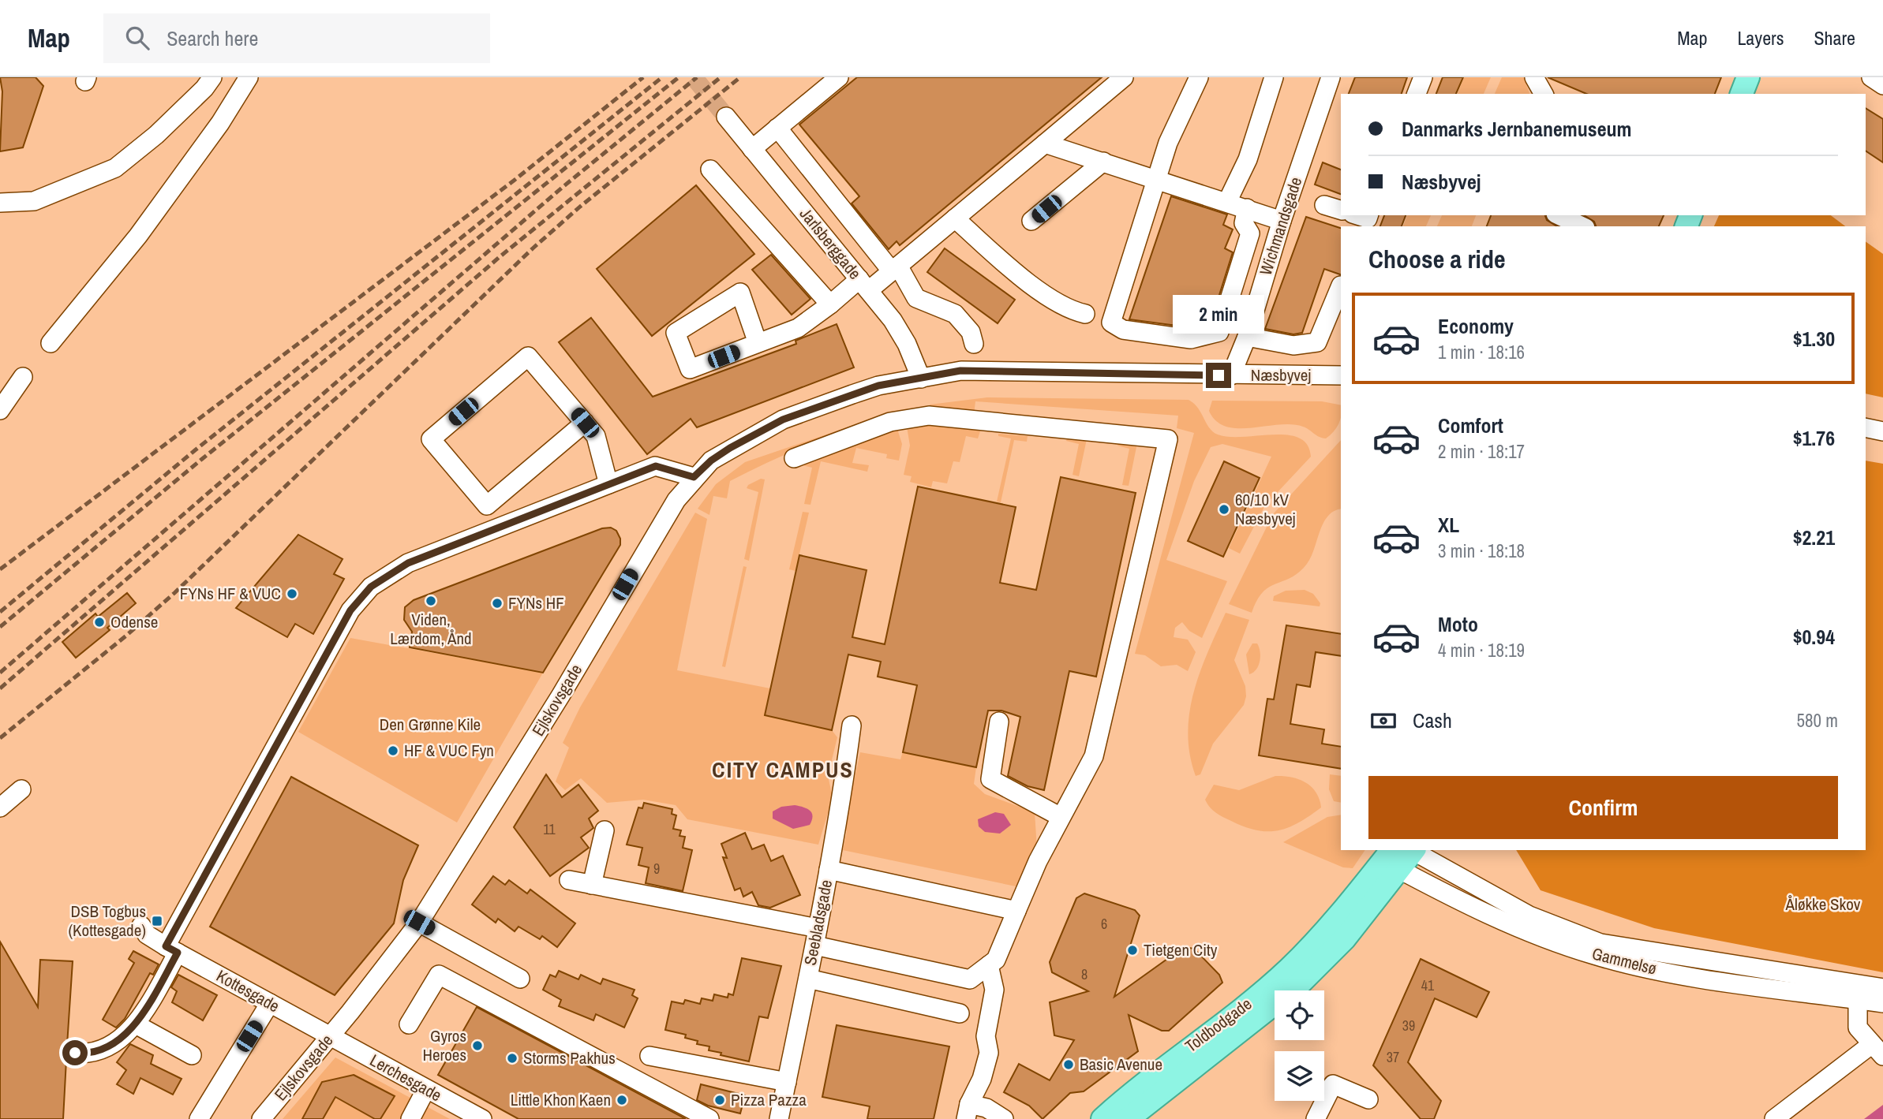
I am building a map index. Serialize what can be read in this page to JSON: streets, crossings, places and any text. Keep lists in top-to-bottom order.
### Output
{
  "streets": {
    "main road": ["Toldbodgade"],
    "street": [
      "Wichmandsgade",
      "Jarlsberggade",
      "Næsbyvej",
      "Ejlskovsgade",
      "Seebladsgade",
      "Gammelsø",
      "Kottesgade",
      "Lerchesgade"
    ]
  },
  "crossings": [
    ["Wichmandsgade", "Næsbyvej"],
    ["Jarlsberggade", "Næsbyvej"],
    ["Jarlsberggade", "Ejlskovsgade"],
    ["Næsbyvej", "Ejlskovsgade"],
    ["Ejlskovsgade", "Kottesgade"],
    ["Ejlskovsgade", "Lerchesgade"],
    ["Gammelsø", "Toldbodgade"],
    ["Kottesgade", "Lerchesgade"]
  ],
  "districts": ["CITY CAMPUS"],
  "parks": ["Den Grønne Kile", "Åløkke Skov"],
  "places": {
    "other": [
      "60/10 kV Næsbyvej",
      "FYNs HF & VUC",
      "Viden, Lærdom, Ånd",
      "FYNs HF",
      "Odense",
      "HF & VUC Fyn",
      "Tietgen City",
      "Gyros Heroes",
      "Storms Pakhus",
      "Basic Avenue",
      "Little Khon Kaen",
      "Pizza Pazza"
    ],
    "transit": ["DSB Togbus (Kottesgade)"]
  },
  "house_numbers": [
    "11",
    "9",
    "6",
    "8",
    "41",
    "39",
    "37"
  ],
  "page": {
    "header": "Map",
    "search": "Search here",
    "nav": ["Map", "Layers", "Share"],
    "banner": ["Danmarks Jernbanemuseum", "Næsbyvej"],
    "heading": "Choose a ride",
    "list": [
      {
        "name": "Economy",
        "note": "1 min · 18:16",
        "value": "$1.30"
      },
      {
        "name": "Comfort",
        "note": "2 min · 18:17",
        "value": "$1.76"
      },
      {
        "name": "XL",
        "note": "3 min · 18:18",
        "value": "$2.21"
      },
      {
        "name": "Moto",
        "note": "4 min · 18:19",
        "value": "$0.94"
      }
    ],
    "bubble": "2 min",
    "pay": ["Cash", "580 m"],
    "buttons": "Confirm"
  }
}
